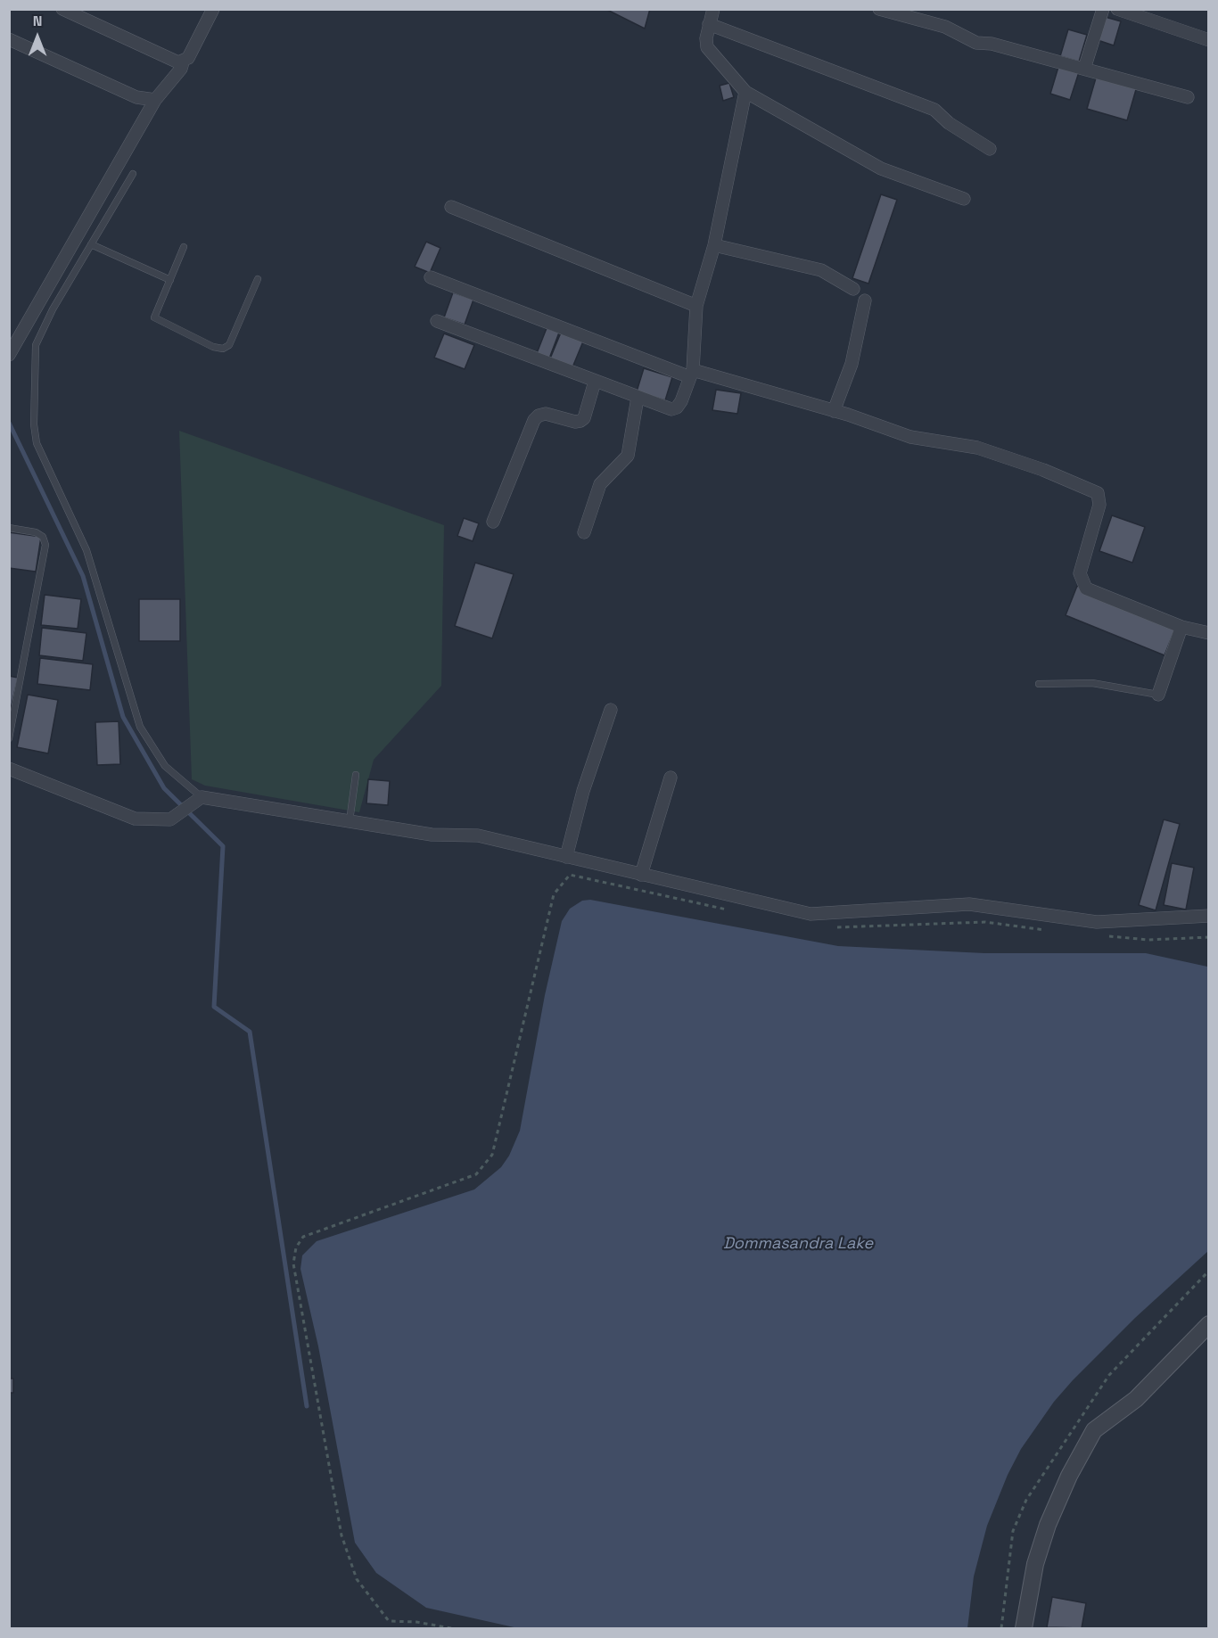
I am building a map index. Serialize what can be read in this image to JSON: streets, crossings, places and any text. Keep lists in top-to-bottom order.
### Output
{
  "water": ["Dommasandra Lake"],
  "north": "top"
}
